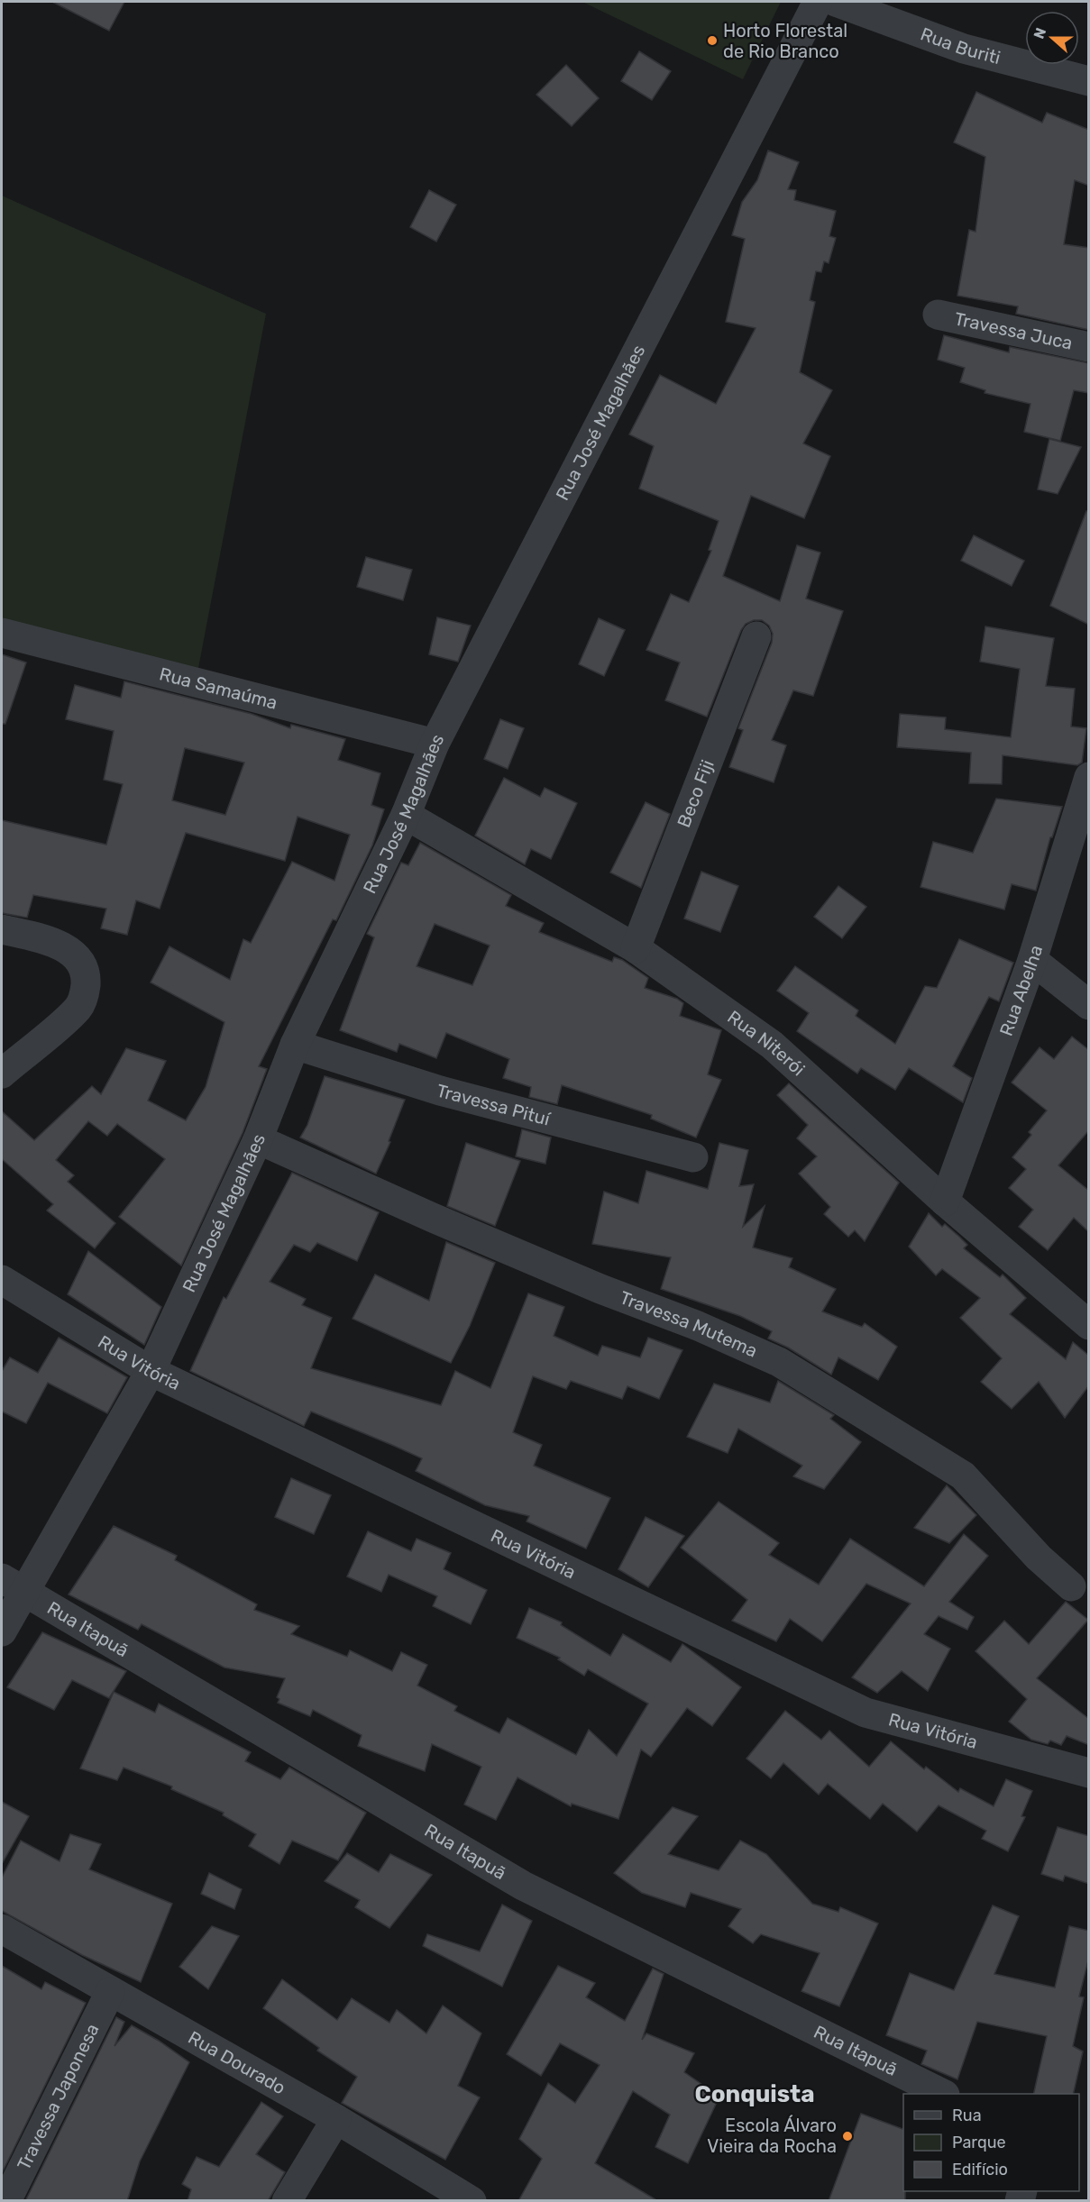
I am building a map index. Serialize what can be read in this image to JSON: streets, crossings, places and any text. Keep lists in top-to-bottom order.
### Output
{
  "streets": {
    "street": [
      "Rua Buriti",
      "Travessa Juca",
      "Rua José Magalhães",
      "Rua Samaúma",
      "Beco Fiji",
      "Rua Abelha",
      "Rua Niterói",
      "Travessa Pituí",
      "Travessa Mutema",
      "Rua Vitória",
      "Rua Itapuã",
      "Rua Dourado",
      "Travessa Japonesa"
    ]
  },
  "crossings": [
    ["Rua José Magalhães", "Rua Samaúma"],
    ["Rua José Magalhães", "Rua Niterói"],
    ["Rua José Magalhães", "Travessa Pituí"],
    ["Rua José Magalhães", "Travessa Mutema"],
    ["Rua José Magalhães", "Rua Vitória"],
    ["Rua José Magalhães", "Rua Itapuã"],
    ["Beco Fiji", "Rua Niterói"],
    ["Rua Abelha", "Rua Niterói"],
    ["Rua Dourado", "Travessa Japonesa"]
  ],
  "districts": ["Conquista"],
  "places": ["Horto Florestal de Rio Branco", "Escola Álvaro Vieira da Rocha"],
  "legend": ["Rua", "Parque", "Edifício"],
  "north": "left"
}
